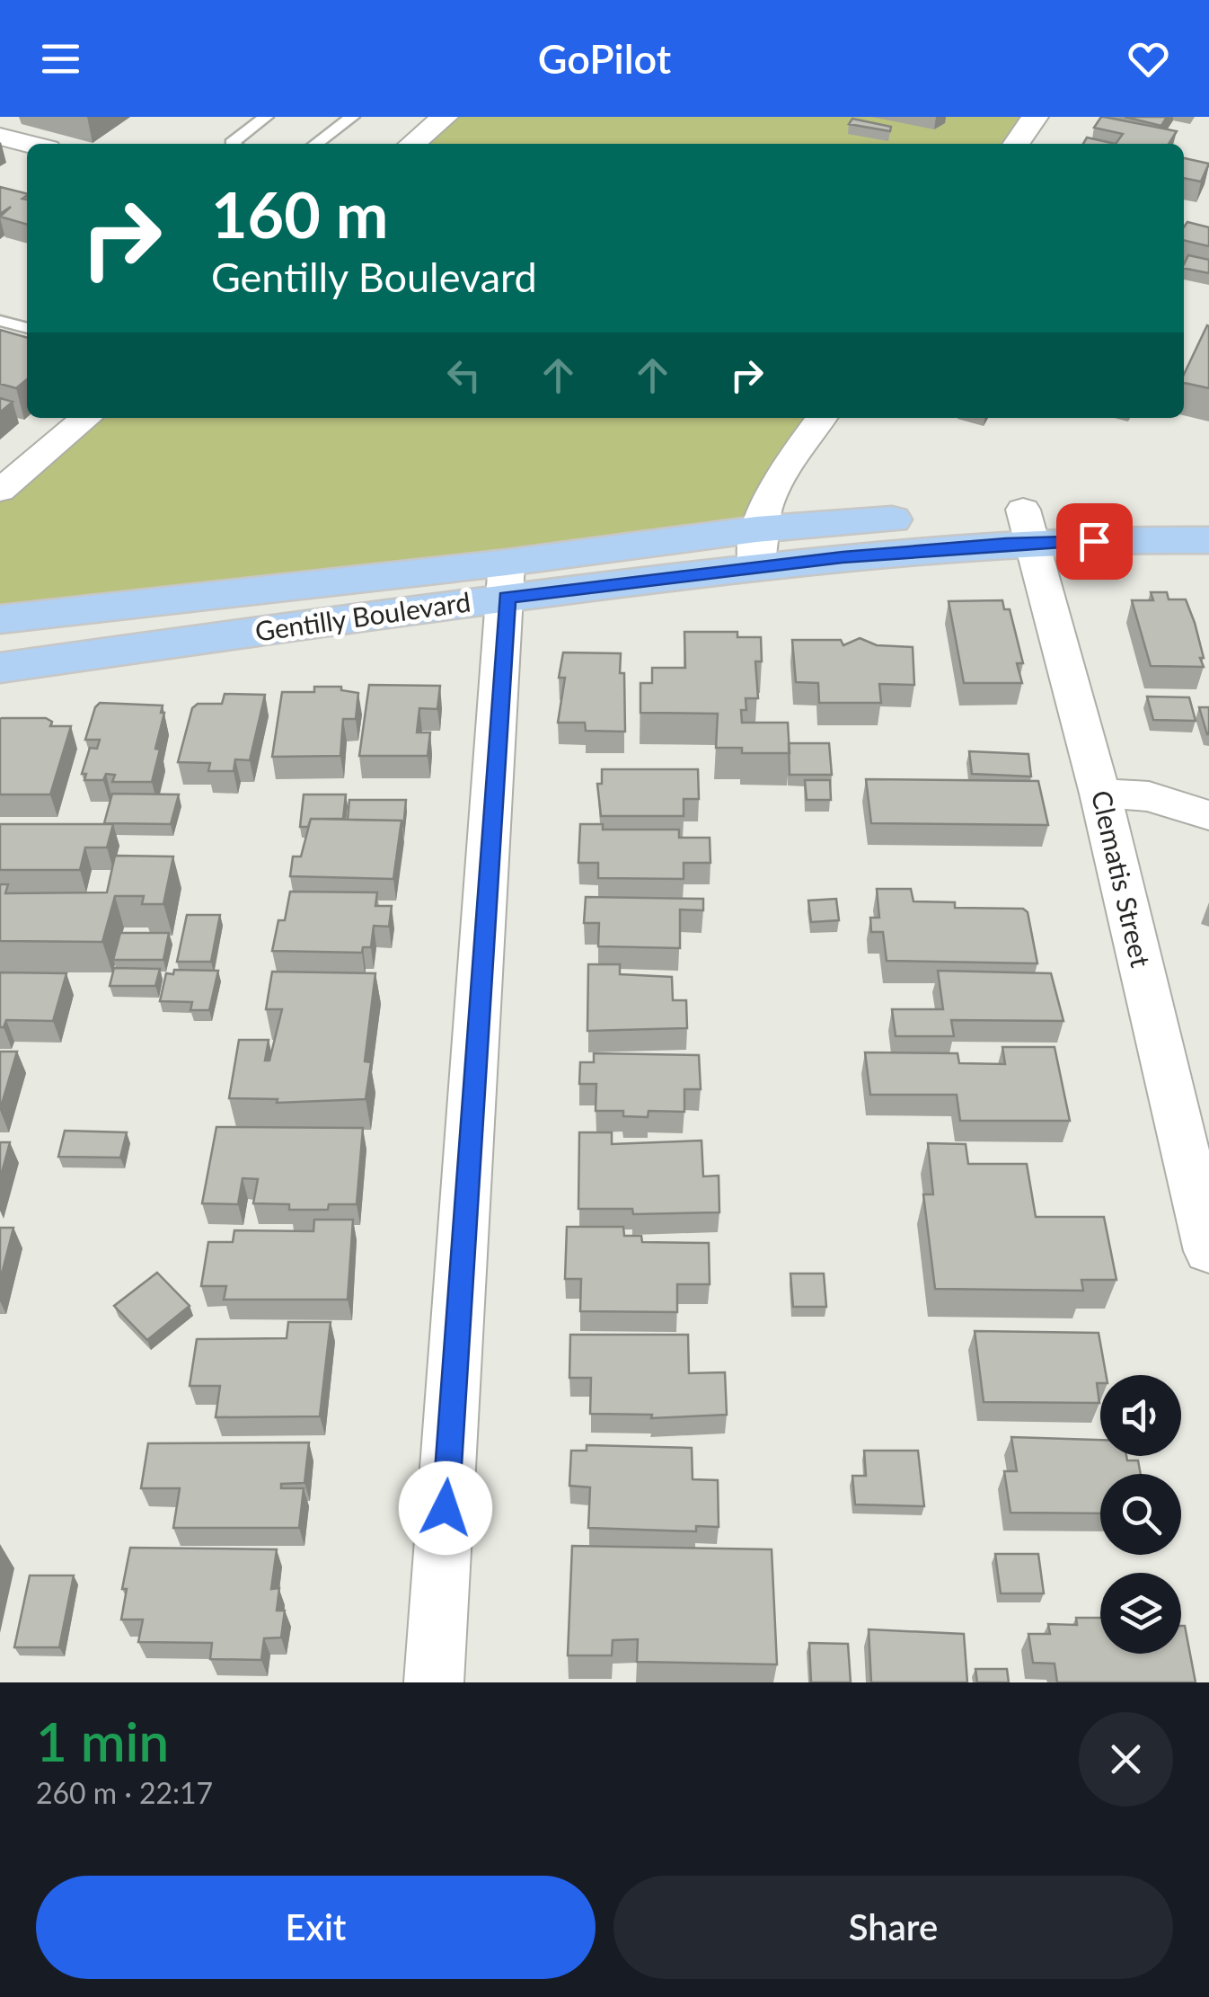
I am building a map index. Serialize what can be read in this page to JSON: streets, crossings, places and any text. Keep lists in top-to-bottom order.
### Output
{
  "streets": {
    "main road": ["Gentilly Boulevard"],
    "street": ["Clematis Street"]
  },
  "crossings": [
    ["Gentilly Boulevard", "Clematis Street"]
  ],
  "page": {
    "header": "GoPilot",
    "turn": ["160 m", "Gentilly Boulevard"],
    "heading": ["1 min", "260 m · 22:17"],
    "buttons": ["Exit", "Share"]
  }
}
